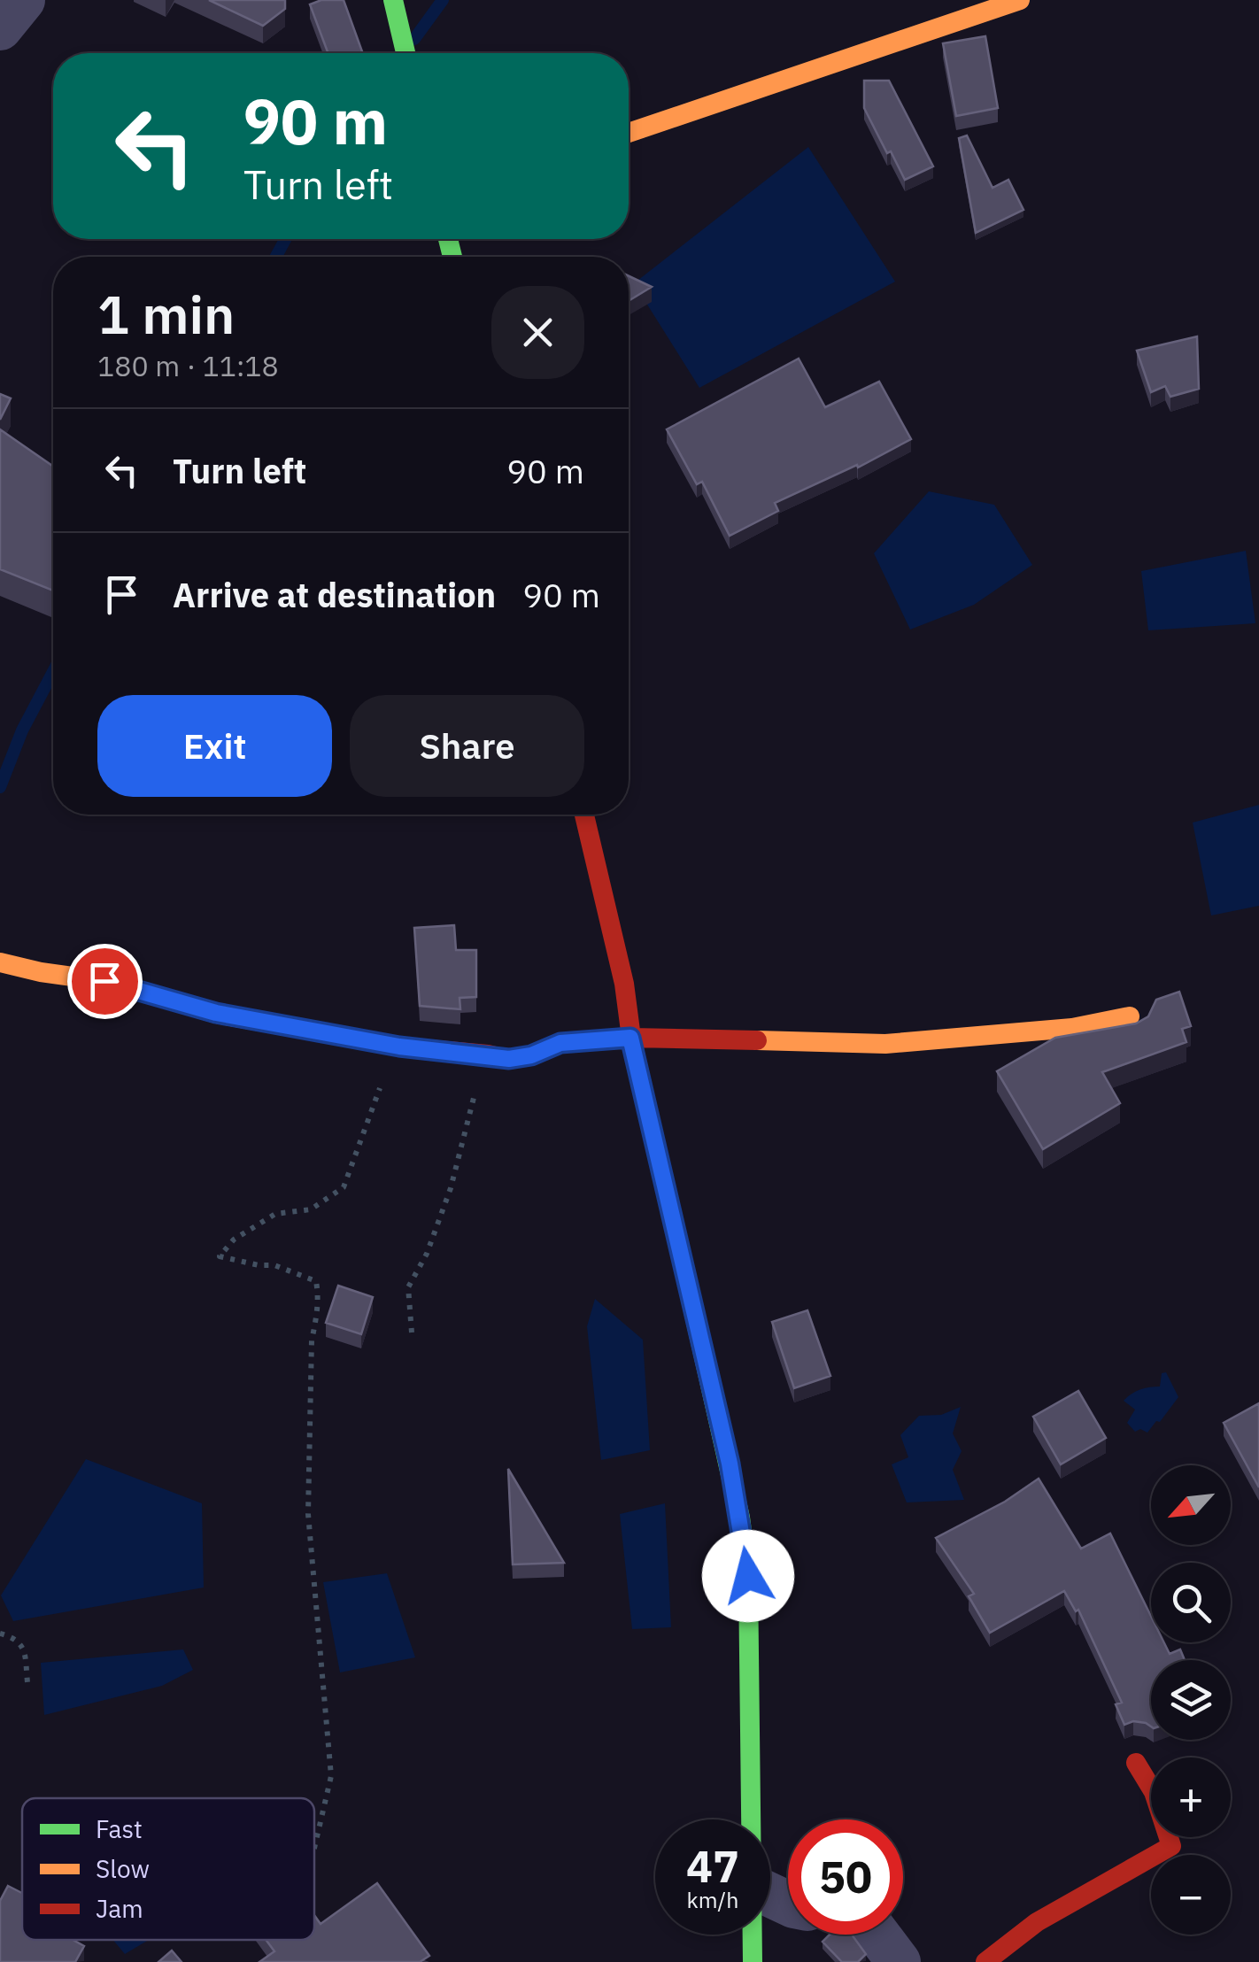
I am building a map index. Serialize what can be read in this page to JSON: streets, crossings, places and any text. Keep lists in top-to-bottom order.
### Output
{
  "legend": ["Fast", "Slow", "Jam"],
  "north": "bottom left",
  "page": {
    "turn": ["90 m", "Turn left"],
    "heading": ["1 min", "180 m · 11:18"],
    "list": [
      {
        "name": "Turn left",
        "value": "90 m"
      },
      {
        "name": "Arrive at destination",
        "value": "90 m"
      }
    ],
    "buttons": ["Exit", "Share"],
    "map_buttons": ["+", "−"],
    "speed": "47 km/h",
    "limit": "50"
  }
}
